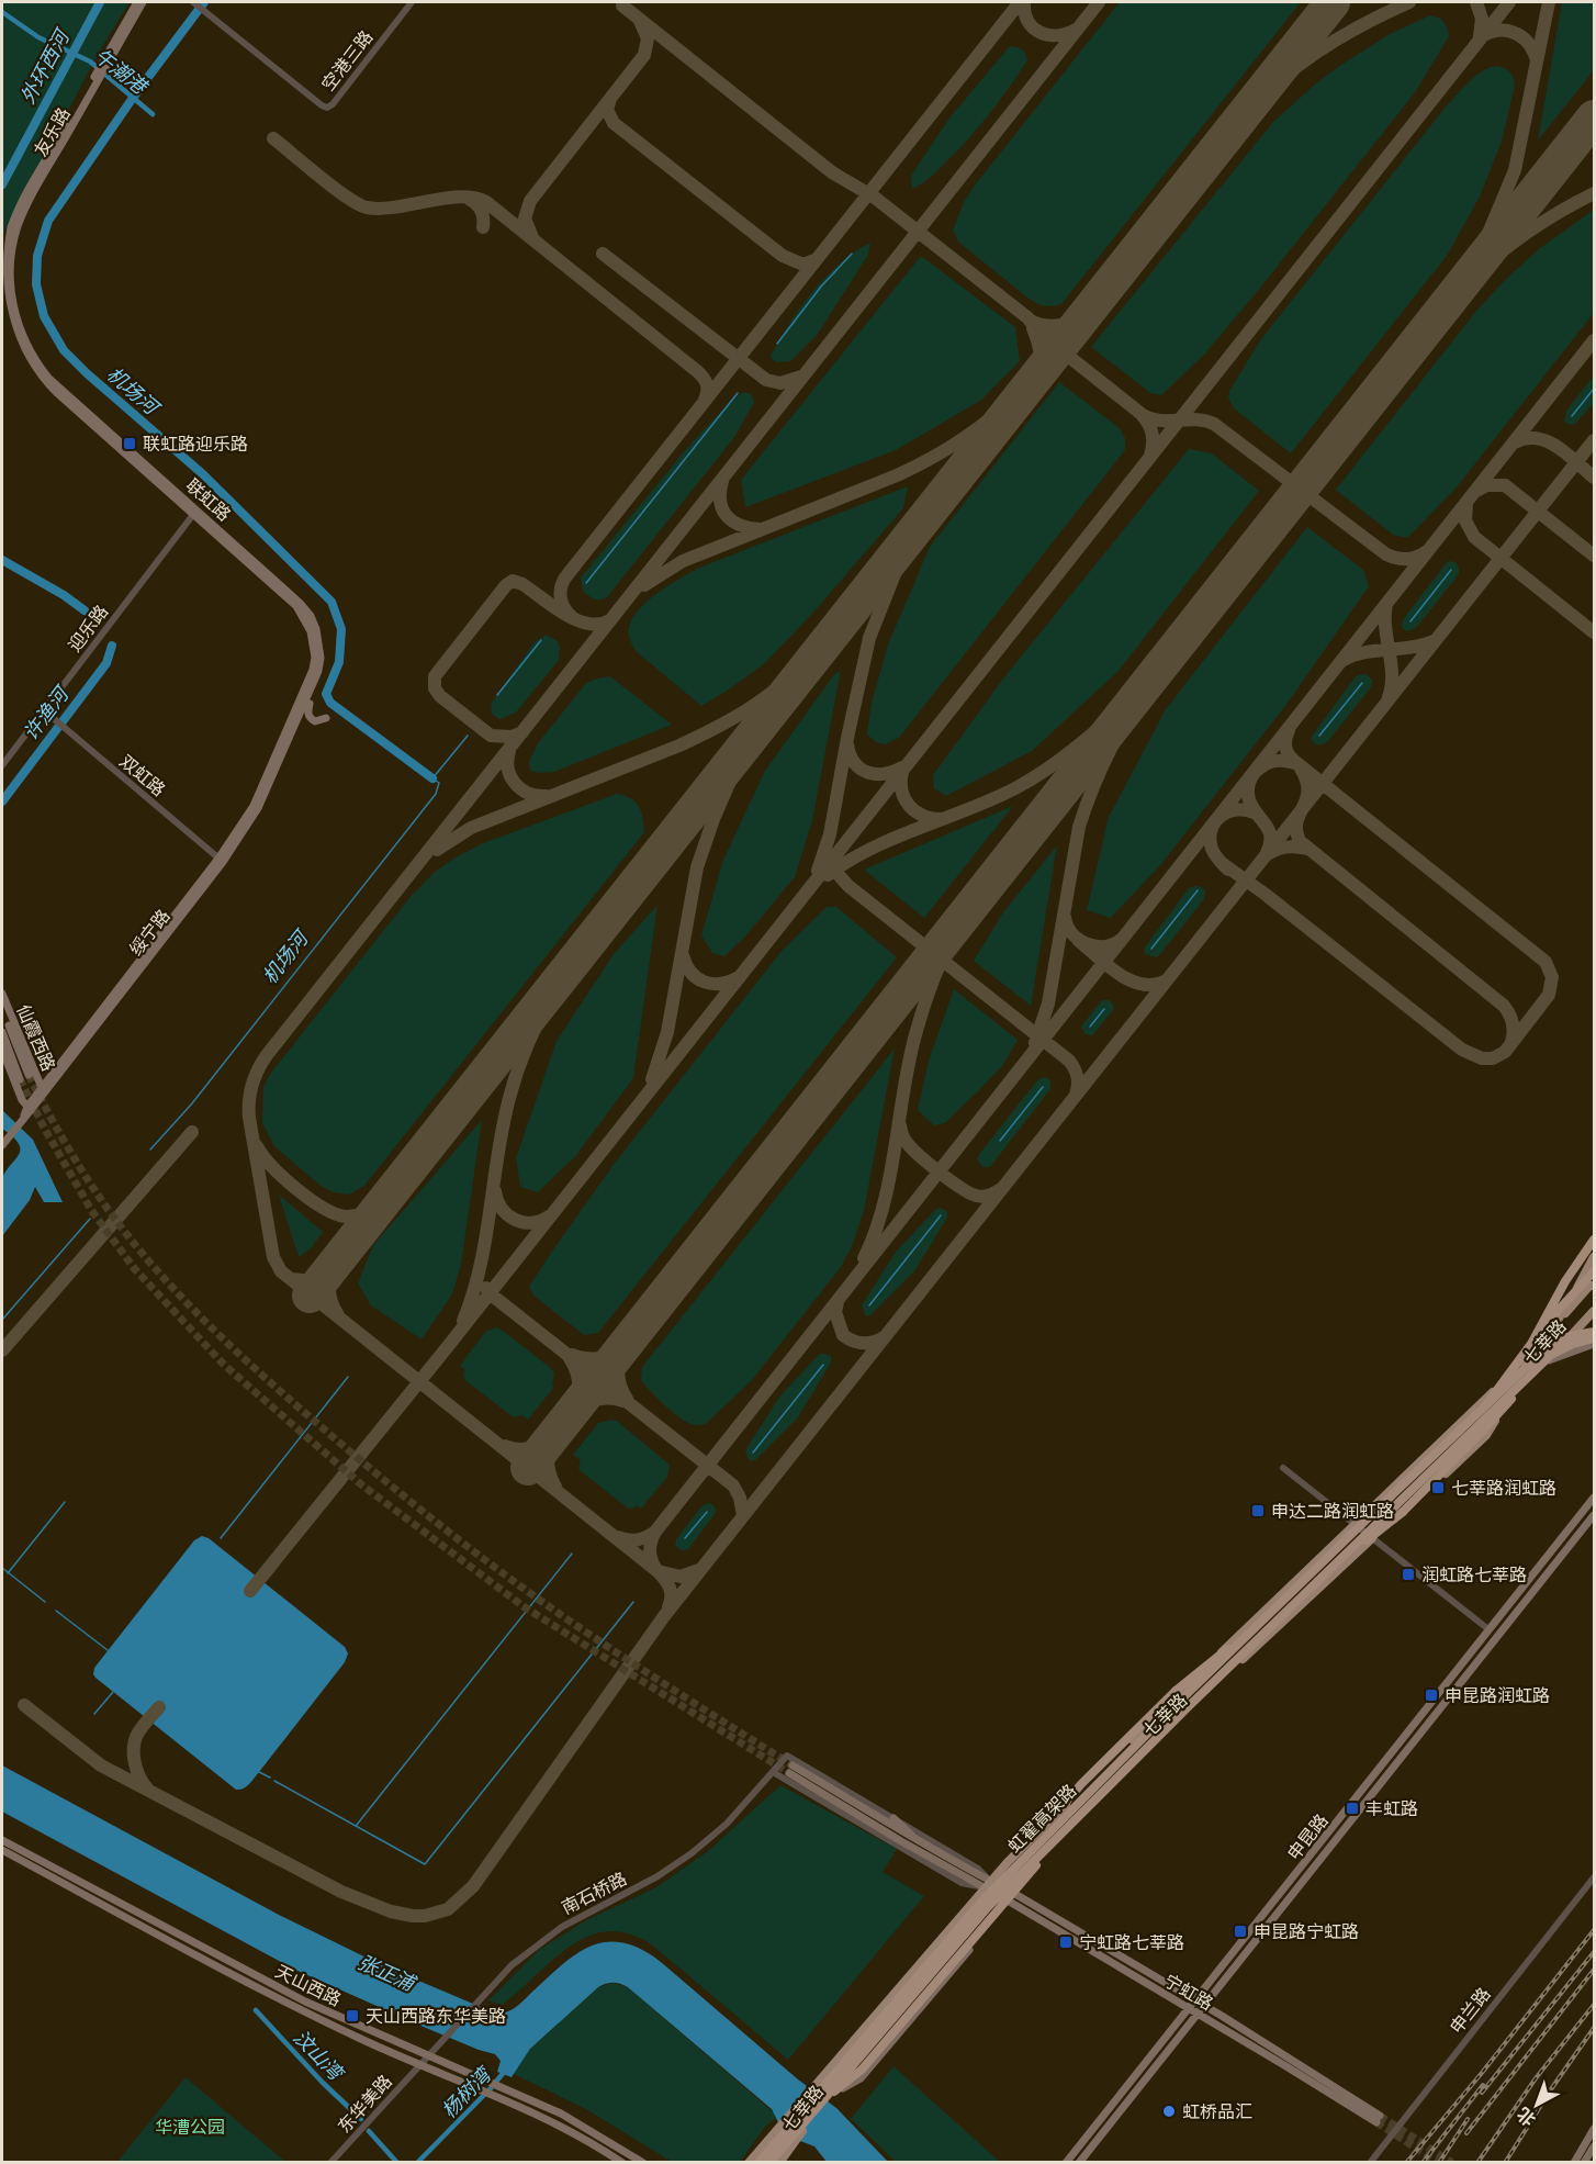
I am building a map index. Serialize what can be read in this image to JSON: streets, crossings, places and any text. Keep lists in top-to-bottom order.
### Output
{
  "streets": {
    "highway": ["虹翟高架路"],
    "main road": [
      "友乐路",
      "联虹路",
      "绥宁路",
      "仙霞西路",
      "七莘路",
      "申昆路",
      "天山西路",
      "宁虹路"
    ],
    "street": [
      "空港三路",
      "迎乐路",
      "双虹路",
      "南石桥路",
      "申兰路",
      "东华美路"
    ]
  },
  "crossings": [
    ["友乐路", "联虹路"],
    ["联虹路", "迎乐路"],
    ["联虹路", "绥宁路"],
    ["迎乐路", "双虹路"],
    ["双虹路", "绥宁路"],
    ["绥宁路", "仙霞西路"],
    ["七莘路", "宁虹路"],
    ["申昆路", "宁虹路"],
    ["南石桥路", "天山西路"],
    ["南石桥路", "宁虹路"],
    ["南石桥路", "东华美路"],
    ["天山西路", "东华美路"]
  ],
  "water": [
    "外环西河",
    "午潮港",
    "机场河",
    "许渔河",
    "张正浦",
    "汶山湾",
    "杨树湾"
  ],
  "parks": ["华漕公园"],
  "places": {
    "transit": [
      "联虹路迎乐路",
      "七莘路润虹路",
      "申达二路润虹路",
      "润虹路七莘路",
      "申昆路润虹路",
      "丰虹路",
      "申昆路宁虹路",
      "宁虹路七莘路",
      "天山西路东华美路"
    ],
    "other": ["虹桥品汇"]
  },
  "north": "bottom left"
}
